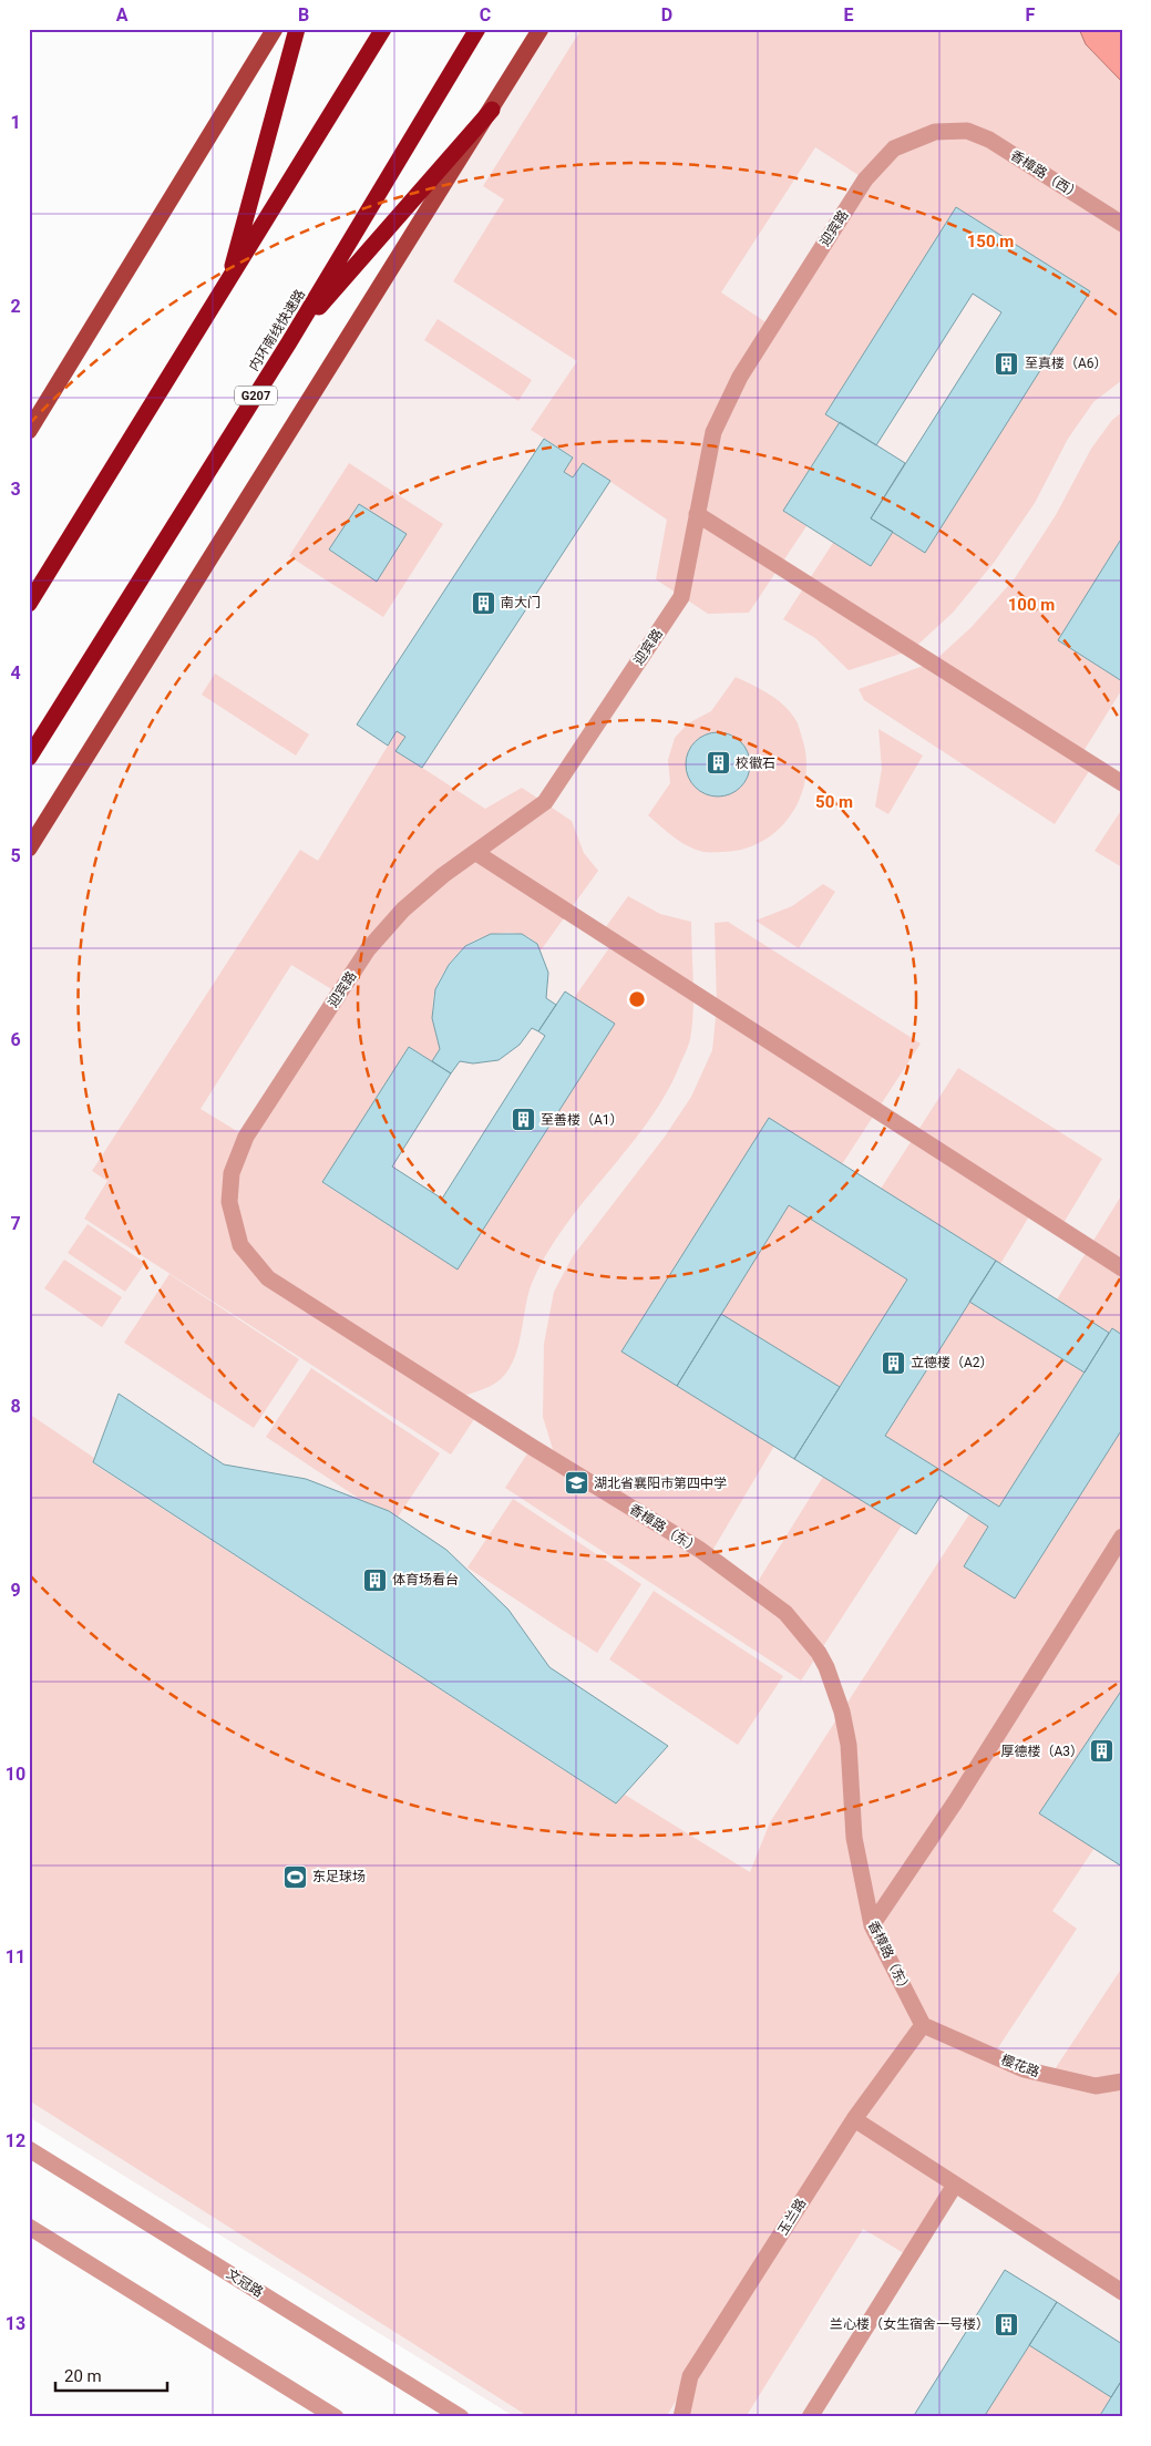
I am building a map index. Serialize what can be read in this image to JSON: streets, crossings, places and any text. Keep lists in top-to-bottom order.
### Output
{
  "streets": {
    "highway": ["内环南线快速路", "G207"],
    "street": [
      "香樟路（西）",
      "迎宾路",
      "香樟路（东）",
      "樱花路",
      "玉兰路",
      "文冠路"
    ]
  },
  "crossings": [
    ["香樟路（西）", "迎宾路"],
    ["迎宾路", "香樟路（东）"],
    ["香樟路（东）", "樱花路"],
    ["香樟路（东）", "玉兰路"],
    ["樱花路", "玉兰路"]
  ],
  "places": {
    "building": [
      "至真楼（A6）",
      "南大门",
      "校徽石",
      "至善楼（A1）",
      "立德楼（A2）",
      "体育场看台",
      "厚德楼（A3）",
      "兰心楼（女生宿舍一号楼）"
    ],
    "school or university": ["湖北省襄阳市第四中学"],
    "sports": ["东足球场"]
  },
  "scale_bar": "20 m",
  "grid": {
    "columns": [
      "A",
      "B",
      "C",
      "D",
      "E",
      "F"
    ],
    "rows": [
      "1",
      "2",
      "3",
      "4",
      "5",
      "6",
      "7",
      "8",
      "9",
      "10",
      "11",
      "12",
      "13"
    ]
  },
  "rings": ["150 m", "100 m", "50 m"]
}
